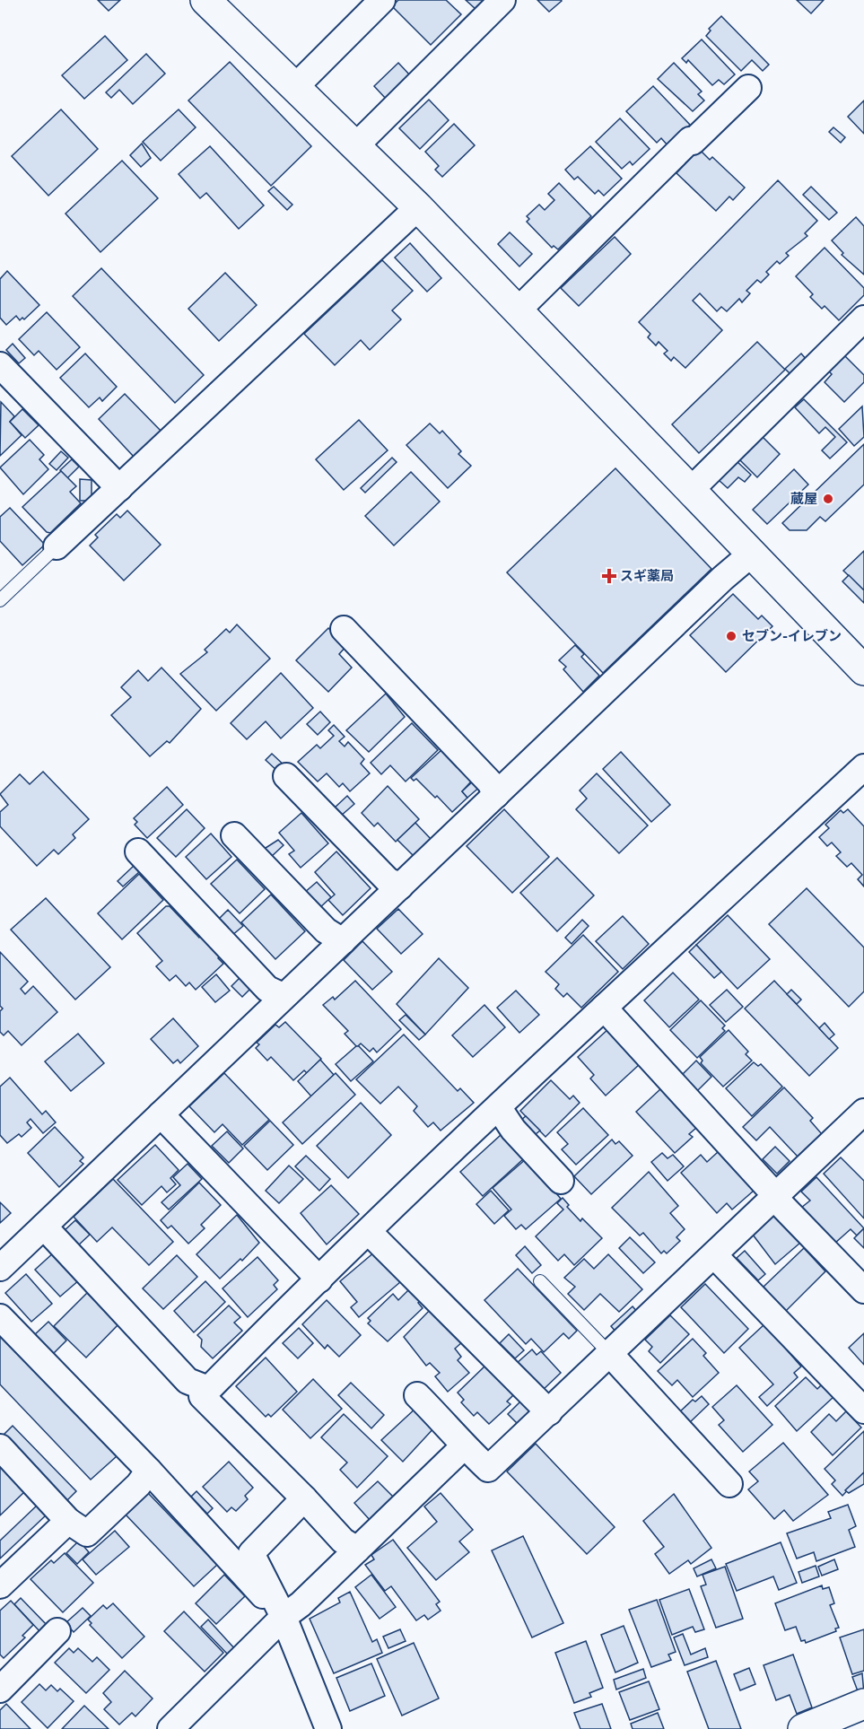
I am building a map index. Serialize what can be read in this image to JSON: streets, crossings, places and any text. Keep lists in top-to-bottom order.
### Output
{
  "places": {
    "other": ["蔵屋", "セブン-イレブン"],
    "health": ["スギ薬局"]
  }
}
